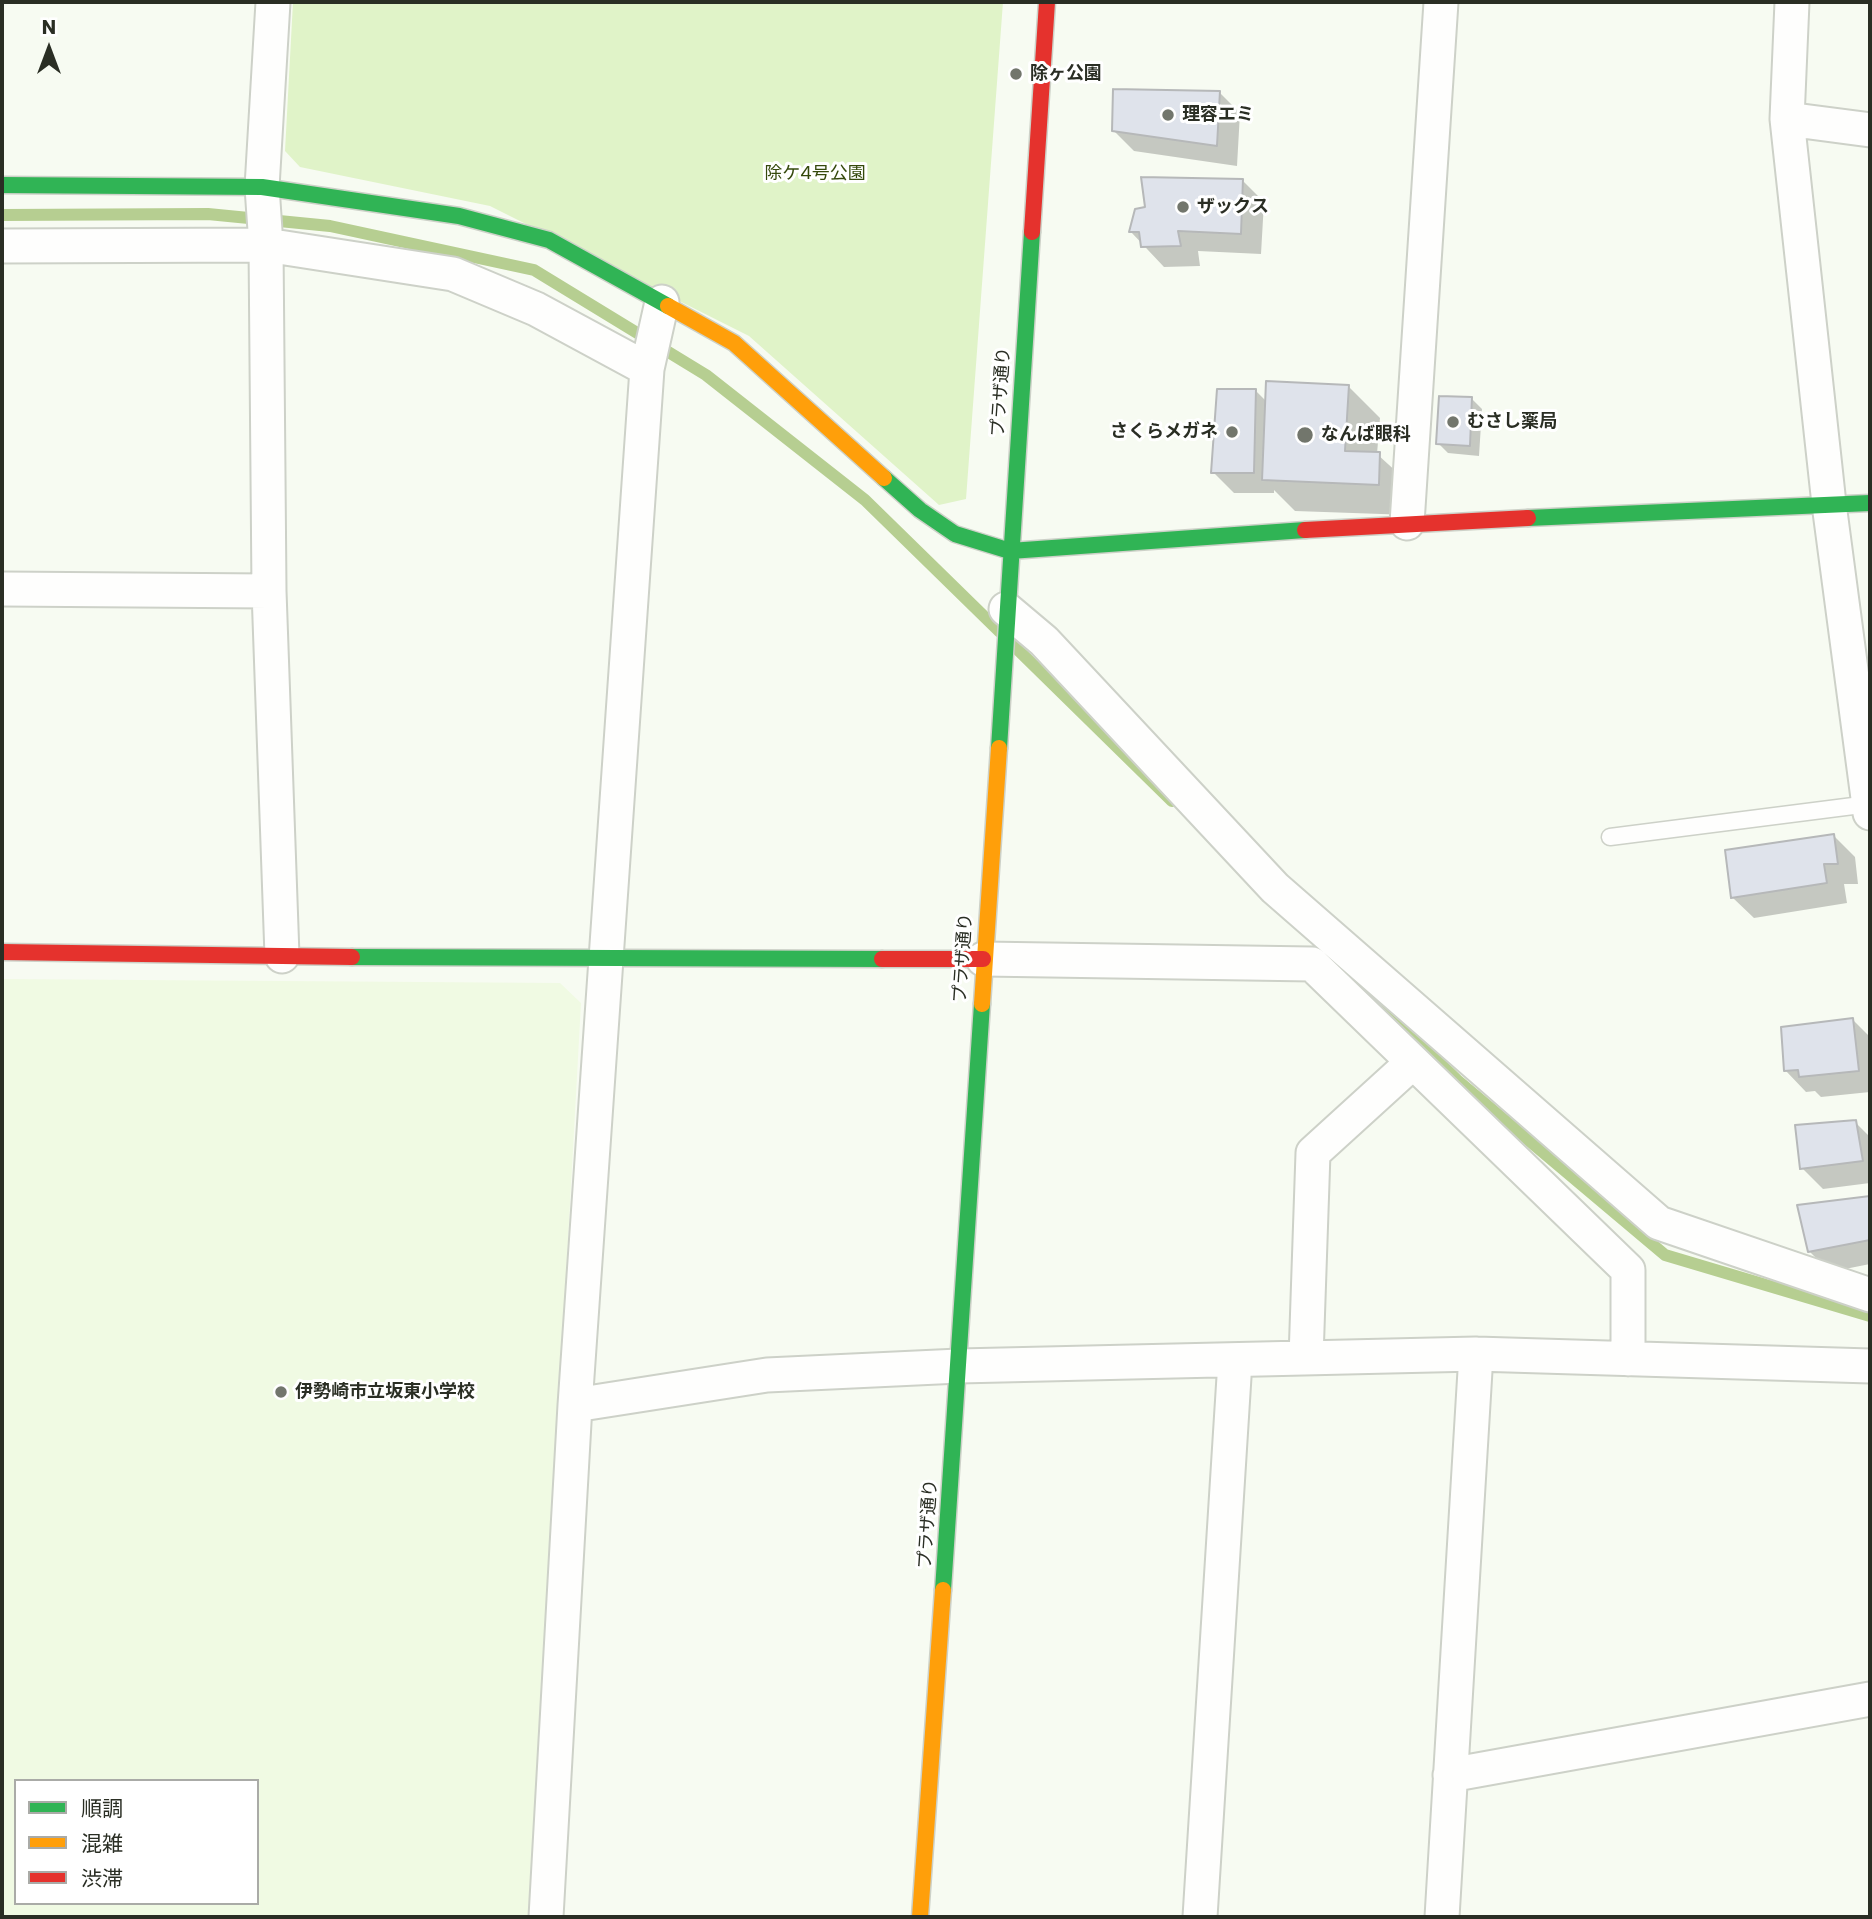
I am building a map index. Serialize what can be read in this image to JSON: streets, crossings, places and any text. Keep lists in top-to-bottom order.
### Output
{
  "streets": {
    "street": ["プラザ通り"]
  },
  "parks": ["除ケ4号公園"],
  "places": [
    "除ヶ公園",
    "理容エミ",
    "ザックス",
    "むさし薬局",
    "さくらメガネ",
    "なんば眼科",
    "伊勢崎市立坂東小学校"
  ],
  "legend": ["順調", "混雑", "渋滞"],
  "north": "top"
}
